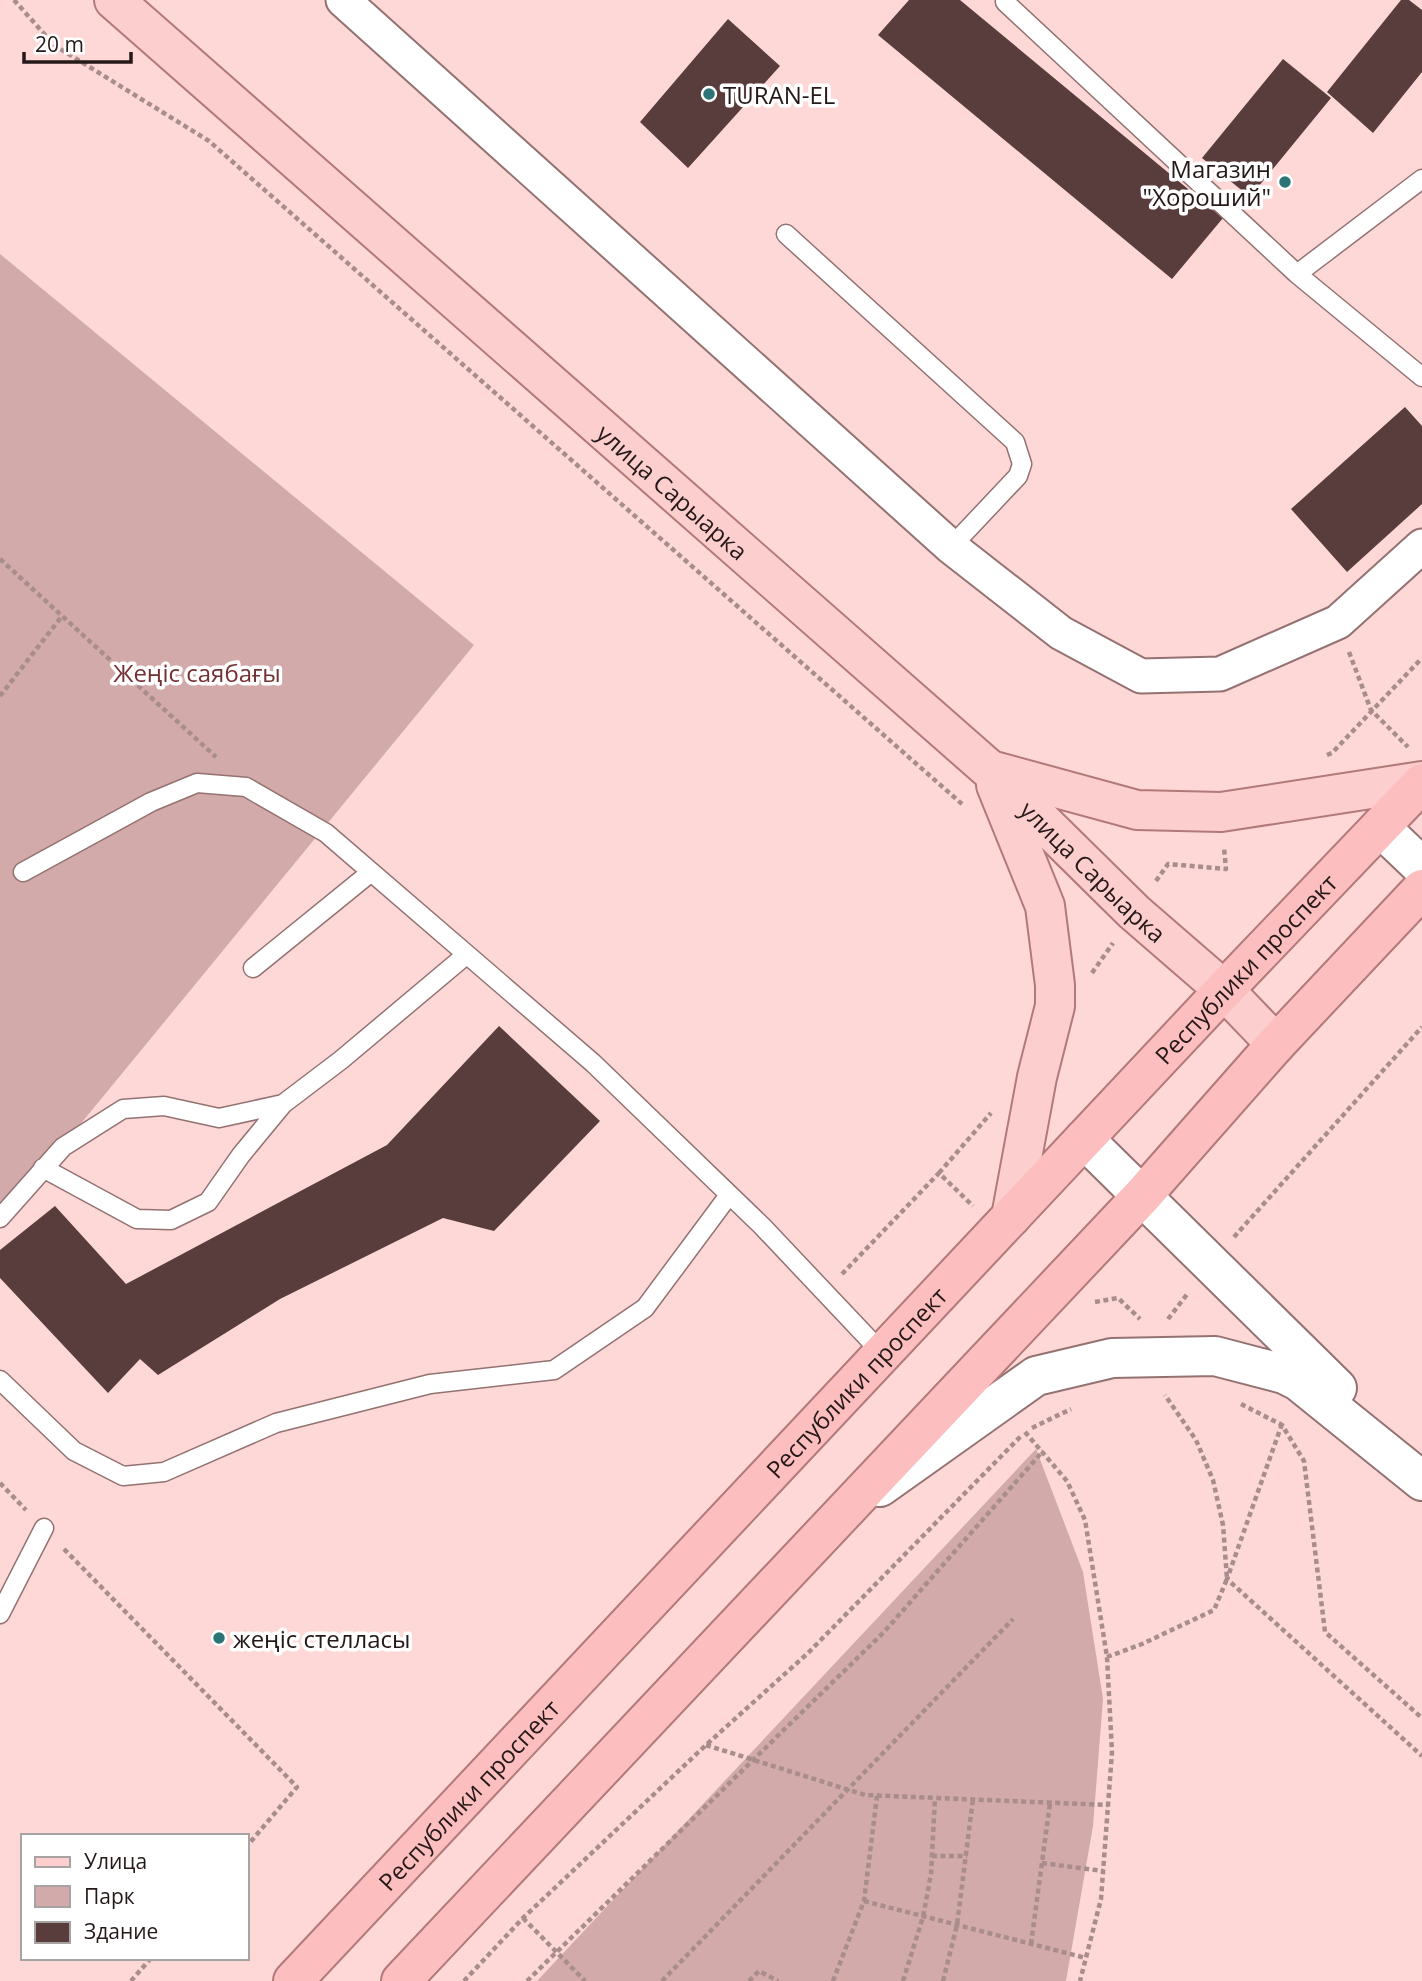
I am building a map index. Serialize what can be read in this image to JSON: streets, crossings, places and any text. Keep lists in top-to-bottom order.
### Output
{
  "streets": {
    "highway": ["Республики проспект"],
    "main road": ["улица Сарыарка"]
  },
  "crossings": [
    ["улица Сарыарка", "Республики проспект"]
  ],
  "parks": ["Жеңіс саябағы"],
  "places": ["TURAN-EL", "Магазин \"Хороший\"", "жеңіс стелласы"],
  "legend": ["Улица", "Парк", "Здание"],
  "scale_bar": "20 m"
}
